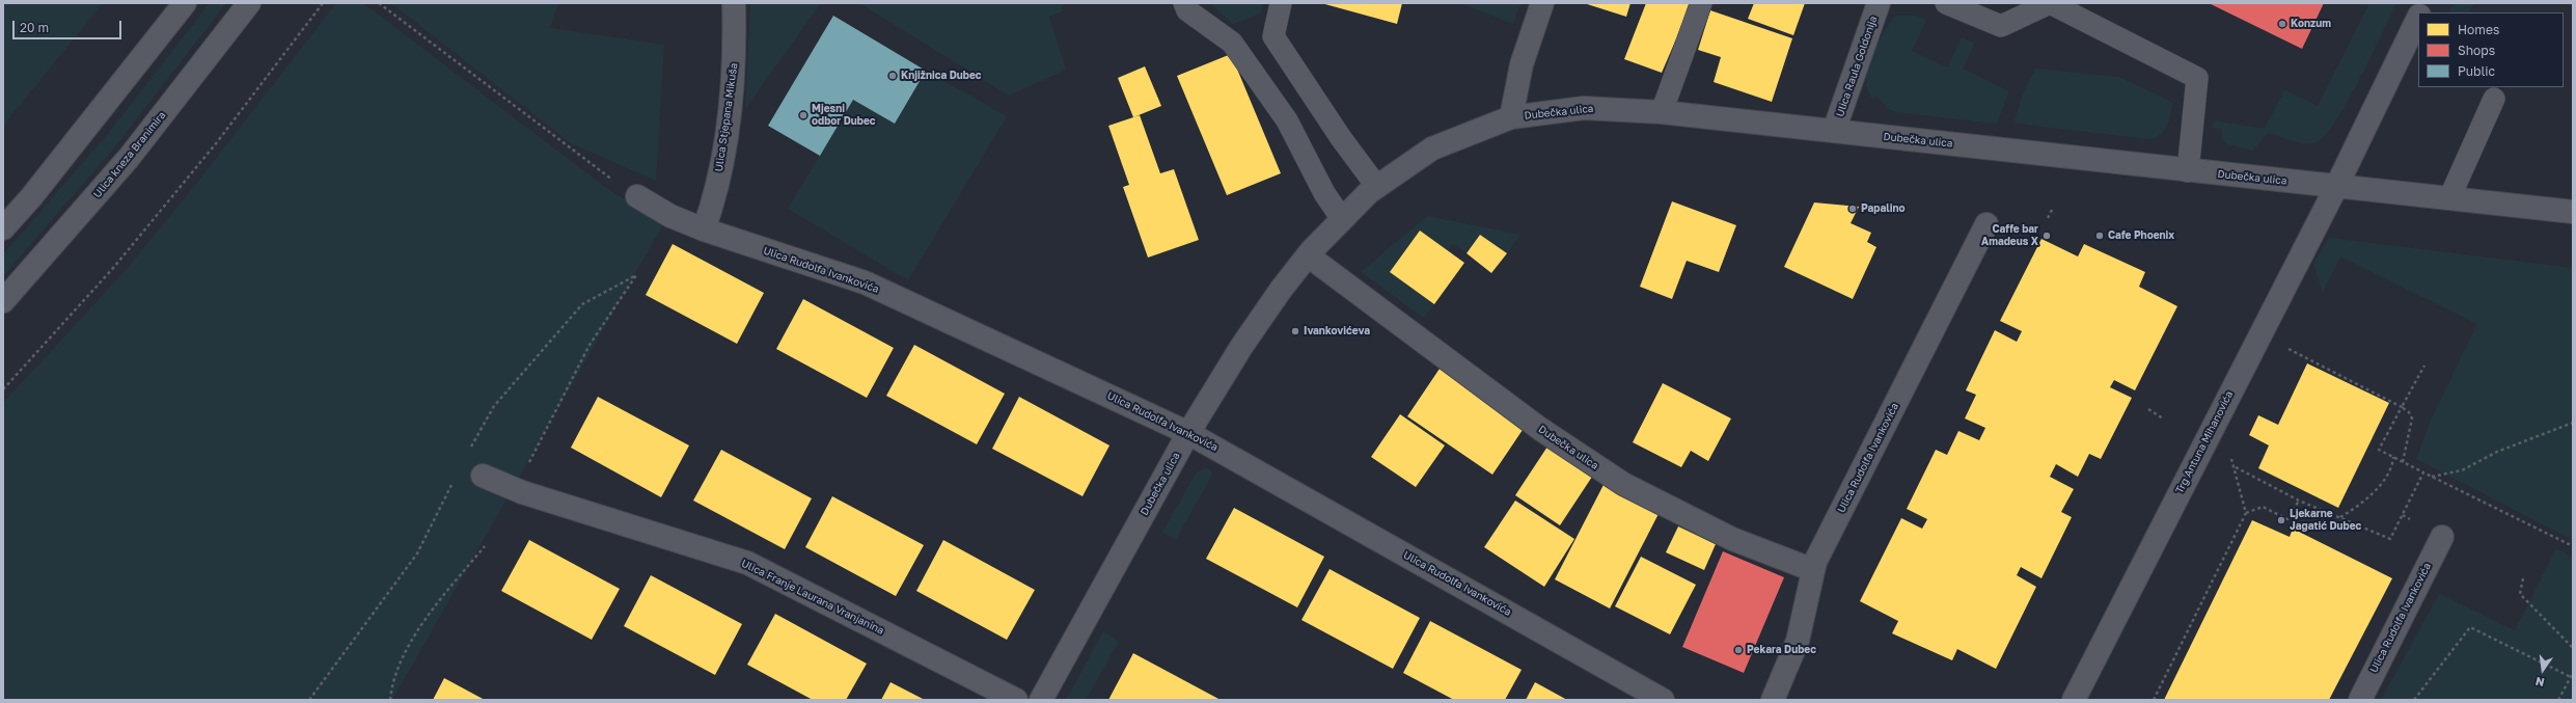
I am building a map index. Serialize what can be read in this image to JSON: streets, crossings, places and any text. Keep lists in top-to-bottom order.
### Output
{
  "streets": {
    "street": [
      "Ulica Raula Goldonija",
      "Dubečka ulica",
      "Ulica Stjepana Mikuša",
      "Ulica kneza Branimira",
      "Ulica Rudolfa Ivankovića",
      "Trg Antuna Mihanovića",
      "Ulica Franje Laurana Vranjanina"
    ]
  },
  "crossings": [
    ["Ulica Raula Goldonija", "Dubečka ulica"],
    ["Dubečka ulica", "Ulica Rudolfa Ivankovića"],
    ["Dubečka ulica", "Trg Antuna Mihanovića"],
    ["Ulica Stjepana Mikuša", "Ulica Rudolfa Ivankovića"]
  ],
  "places": [
    "Konzum",
    "Knjižnica Dubec",
    "Mjesni odbor Dubec",
    "Papalino",
    "Caffe bar Amadeus X",
    "Cafe Phoenix",
    "Ivankovićeva",
    "Ljekarne Jagatić Dubec",
    "Pekara Dubec"
  ],
  "legend": ["Homes", "Shops", "Public"],
  "scale_bar": "20 m",
  "north": "bottom"
}
